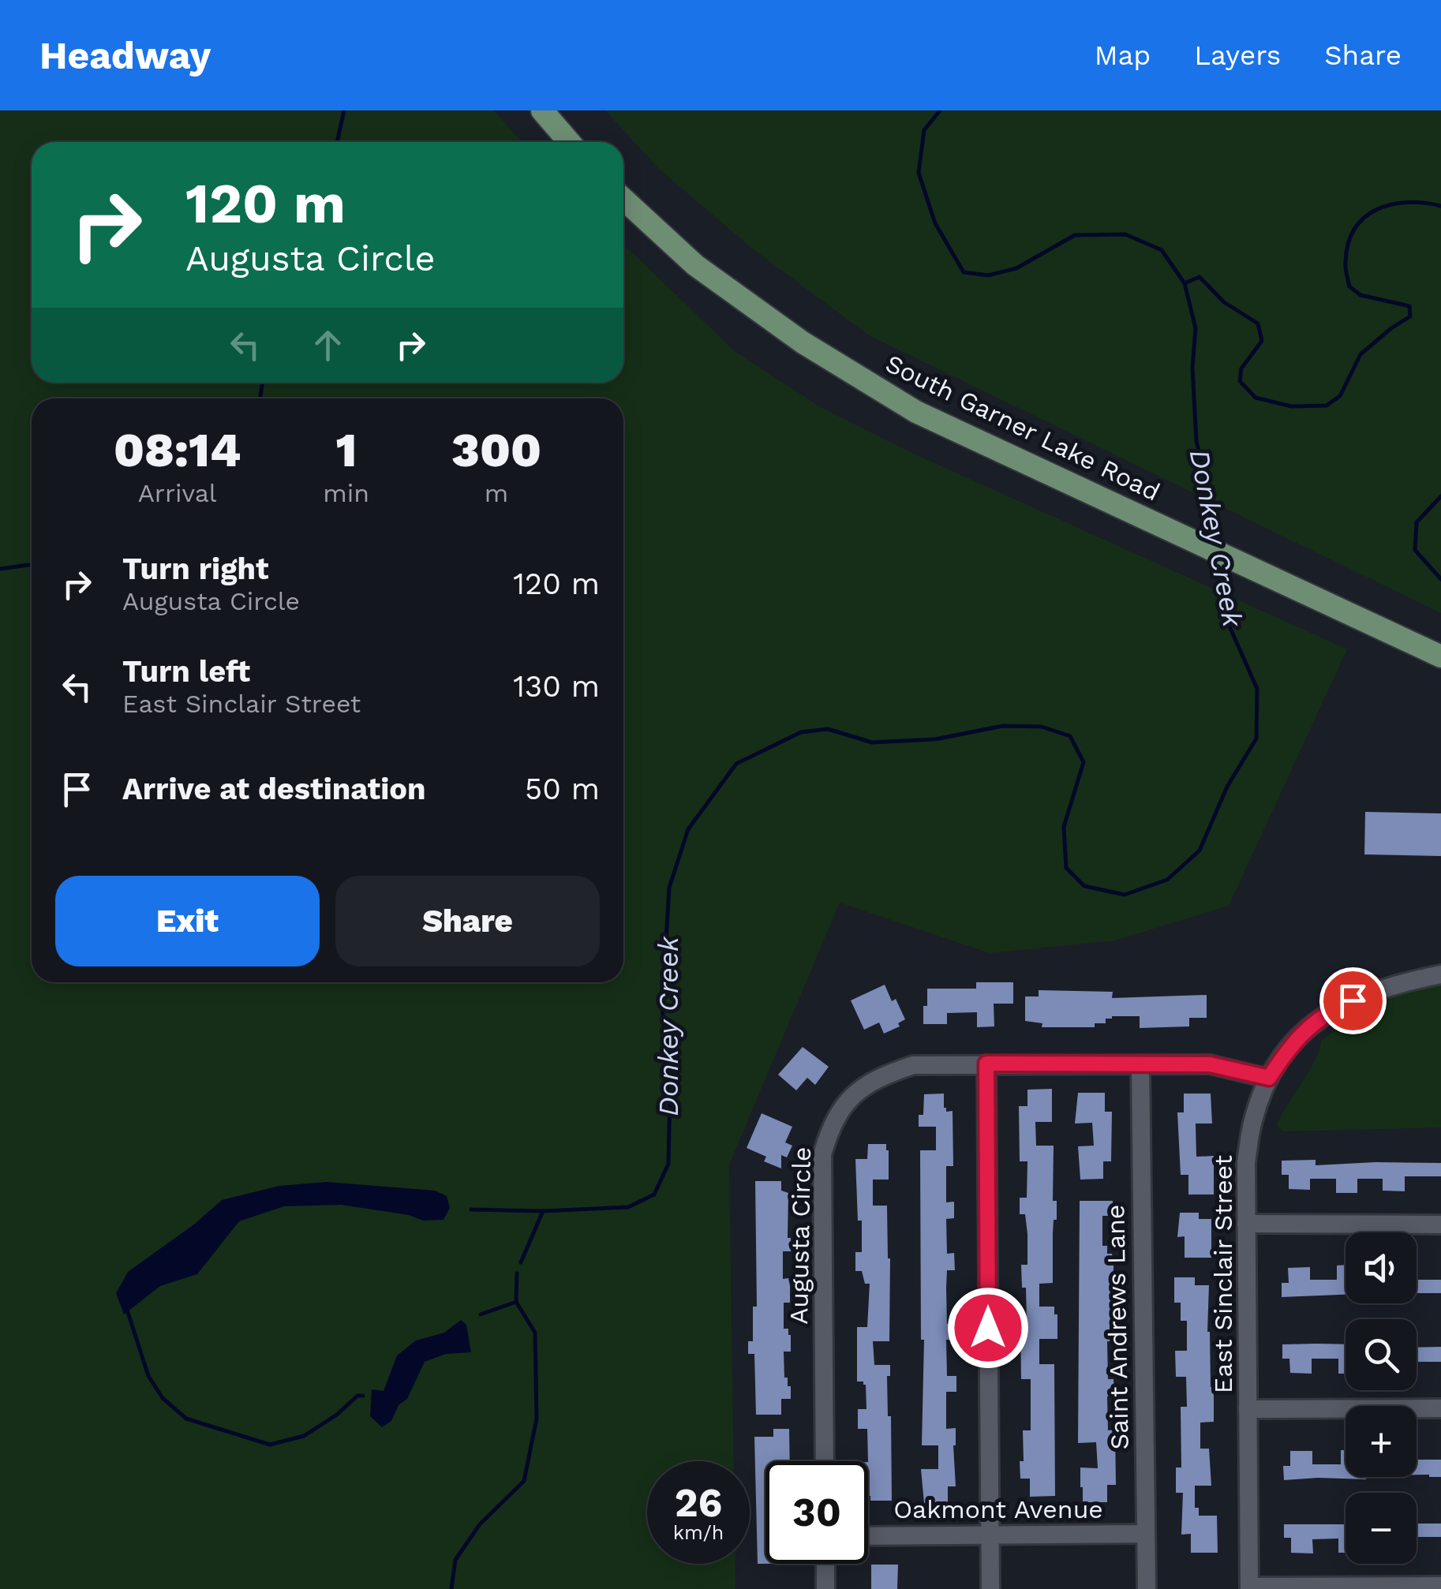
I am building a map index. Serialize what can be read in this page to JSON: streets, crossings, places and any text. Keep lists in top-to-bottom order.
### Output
{
  "streets": {
    "main road": ["South Garner Lake Road"],
    "street": [
      "Augusta Circle",
      "East Sinclair Street",
      "Saint Andrews Lane",
      "Oakmont Avenue"
    ]
  },
  "crossings": [
    ["Augusta Circle", "East Sinclair Street"],
    ["Augusta Circle", "Saint Andrews Lane"],
    ["Saint Andrews Lane", "Oakmont Avenue"]
  ],
  "water": ["Donkey Creek"],
  "page": {
    "header": "Headway",
    "nav": ["Map", "Layers", "Share"],
    "turn": ["120 m", "Augusta Circle"],
    "eta": [
      "08:14",
      "Arrival",
      "1",
      "min",
      "300",
      "m"
    ],
    "list": [
      {
        "name": "Turn right",
        "note": "Augusta Circle",
        "value": "120 m"
      },
      {
        "name": "Turn left",
        "note": "East Sinclair Street",
        "value": "130 m"
      },
      {
        "name": "Arrive at destination",
        "value": "50 m"
      }
    ],
    "buttons": ["Exit", "Share"],
    "map_buttons": ["+", "−"],
    "speed": "26 km/h",
    "limit": "30"
  }
}
